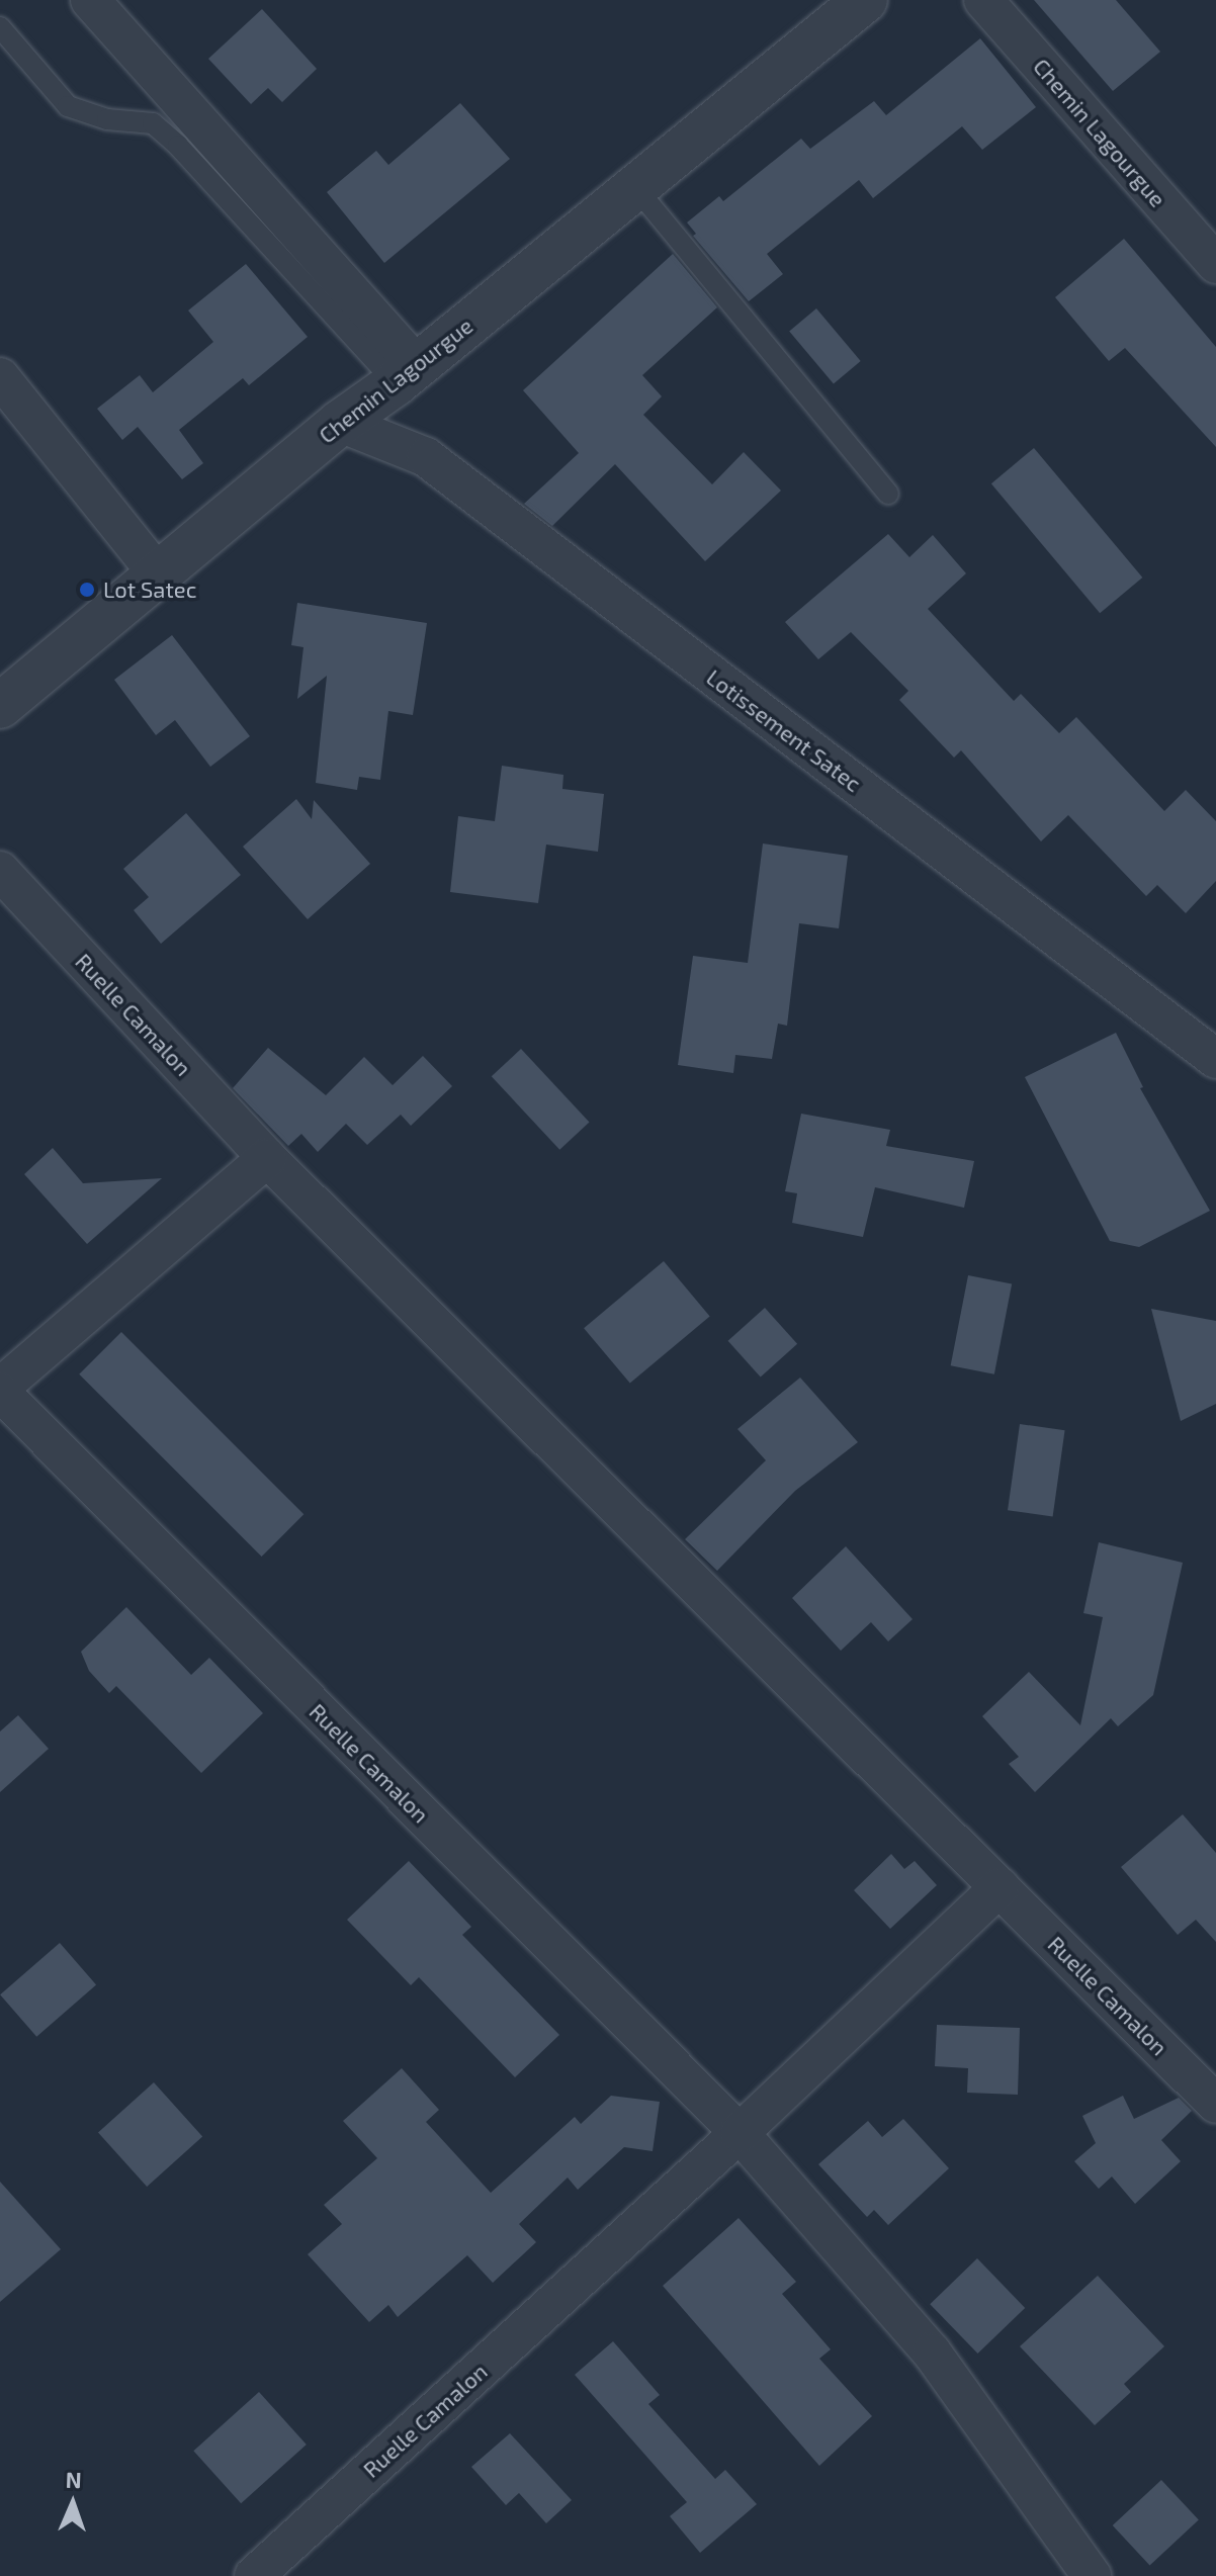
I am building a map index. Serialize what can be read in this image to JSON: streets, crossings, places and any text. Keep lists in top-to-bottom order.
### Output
{
  "streets": {
    "street": ["Chemin Lagourgue", "Lotissement Satec", "Ruelle Camalon"]
  },
  "crossings": [
    ["Chemin Lagourgue", "Lotissement Satec"]
  ],
  "places": ["Lot Satec"],
  "north": "top"
}
